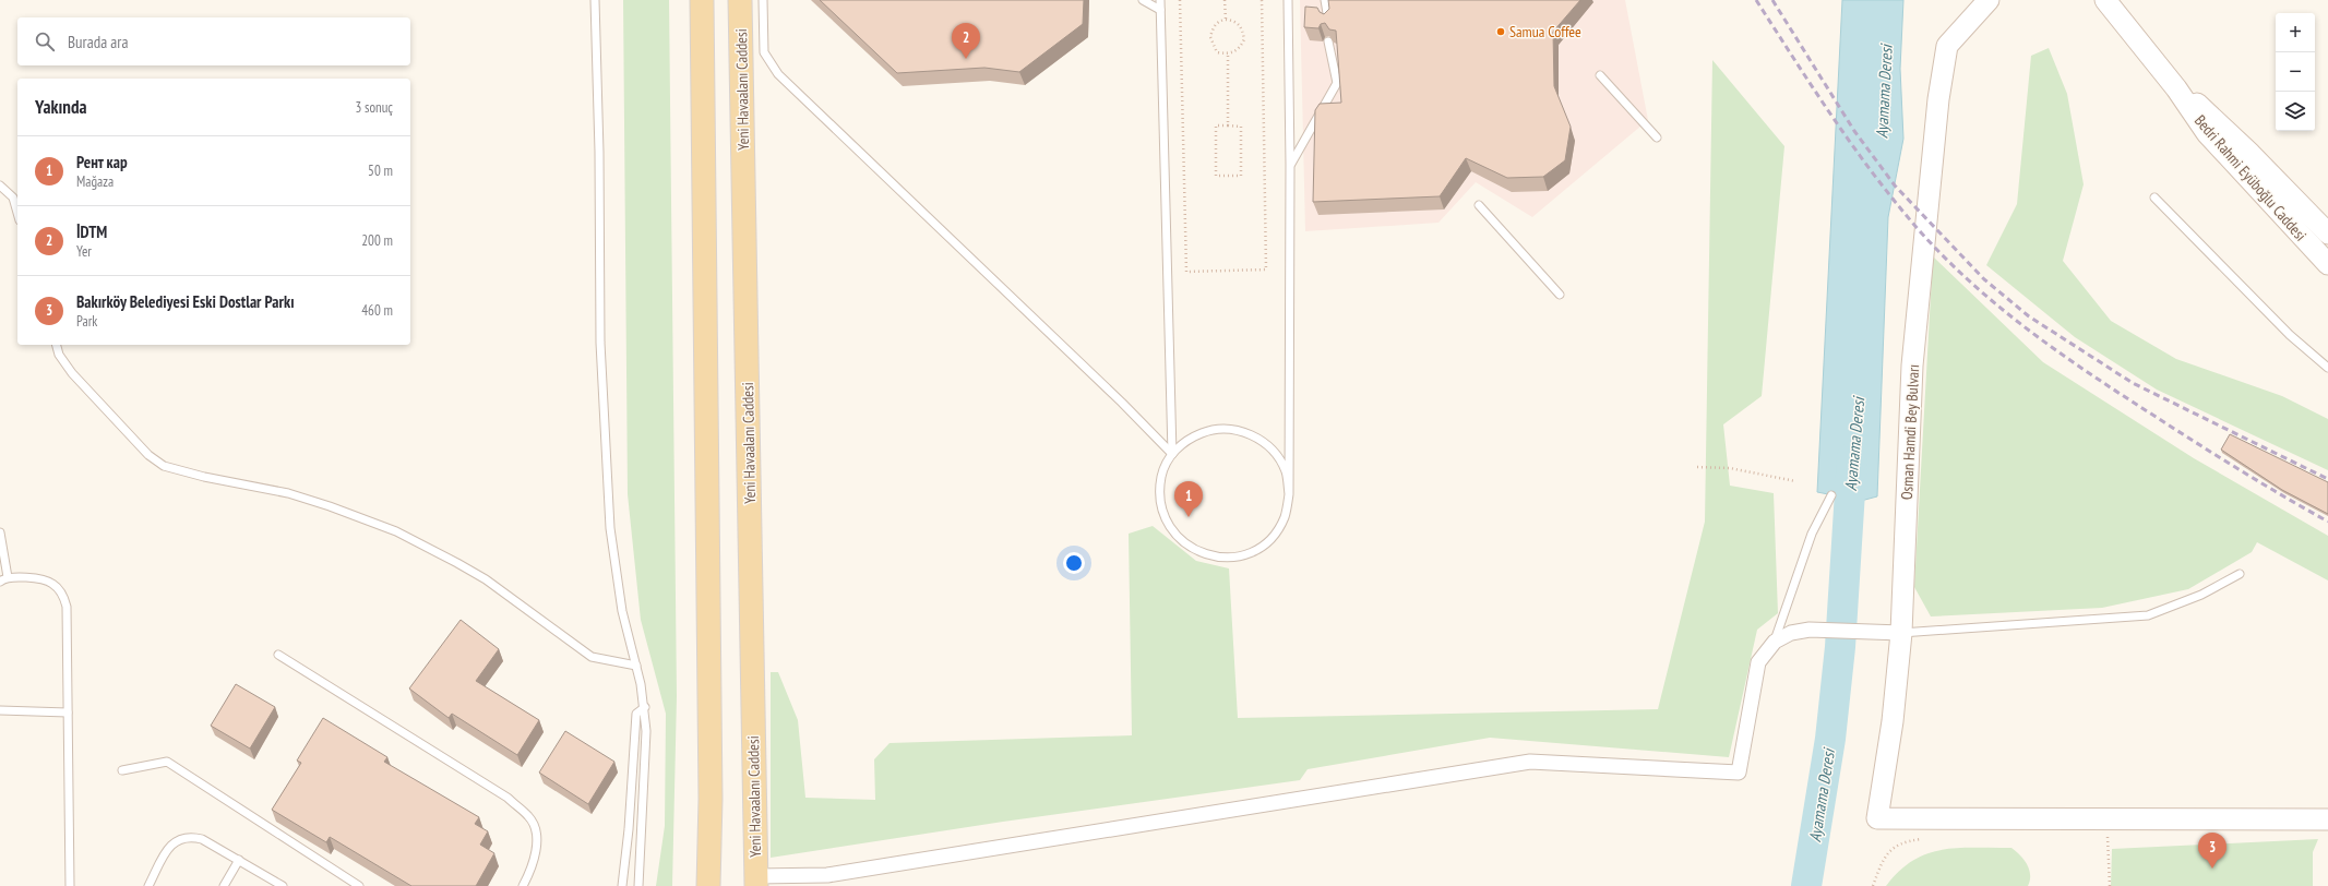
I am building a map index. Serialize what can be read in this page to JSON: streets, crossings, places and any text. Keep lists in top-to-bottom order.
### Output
{
  "streets": {
    "main road": ["Yeni Havaalanı Caddesi"],
    "street": ["Bedri Rahmi Eyüboğlu Caddesi", "Osman Hamdi Bey Bulvarı"]
  },
  "water": ["Ayamama Deresi"],
  "places": ["Samua Coffee"],
  "page": {
    "map_buttons": ["+", "−"],
    "search": "Burada ara",
    "pins": ["2", "1", "3"],
    "heading": ["Yakında", "3 sonuç"],
    "list": [
      {
        "mark": "1",
        "name": "Рент кар",
        "note": "Mağaza",
        "value": "50 m"
      },
      {
        "mark": "2",
        "name": "İDTM",
        "note": "Yer",
        "value": "200 m"
      },
      {
        "mark": "3",
        "name": "Bakırköy Belediyesi Eski Dostlar Parkı",
        "note": "Park",
        "value": "460 m"
      }
    ]
  }
}
